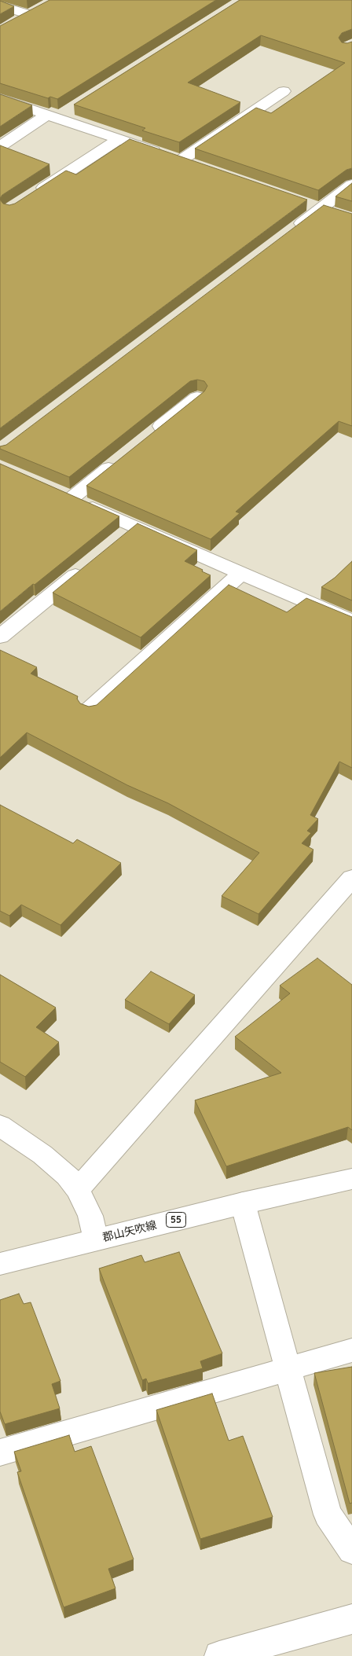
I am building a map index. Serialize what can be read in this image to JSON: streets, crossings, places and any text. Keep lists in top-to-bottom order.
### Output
{
  "streets": {
    "street": ["55", "郡山矢吹線"]
  }
}
